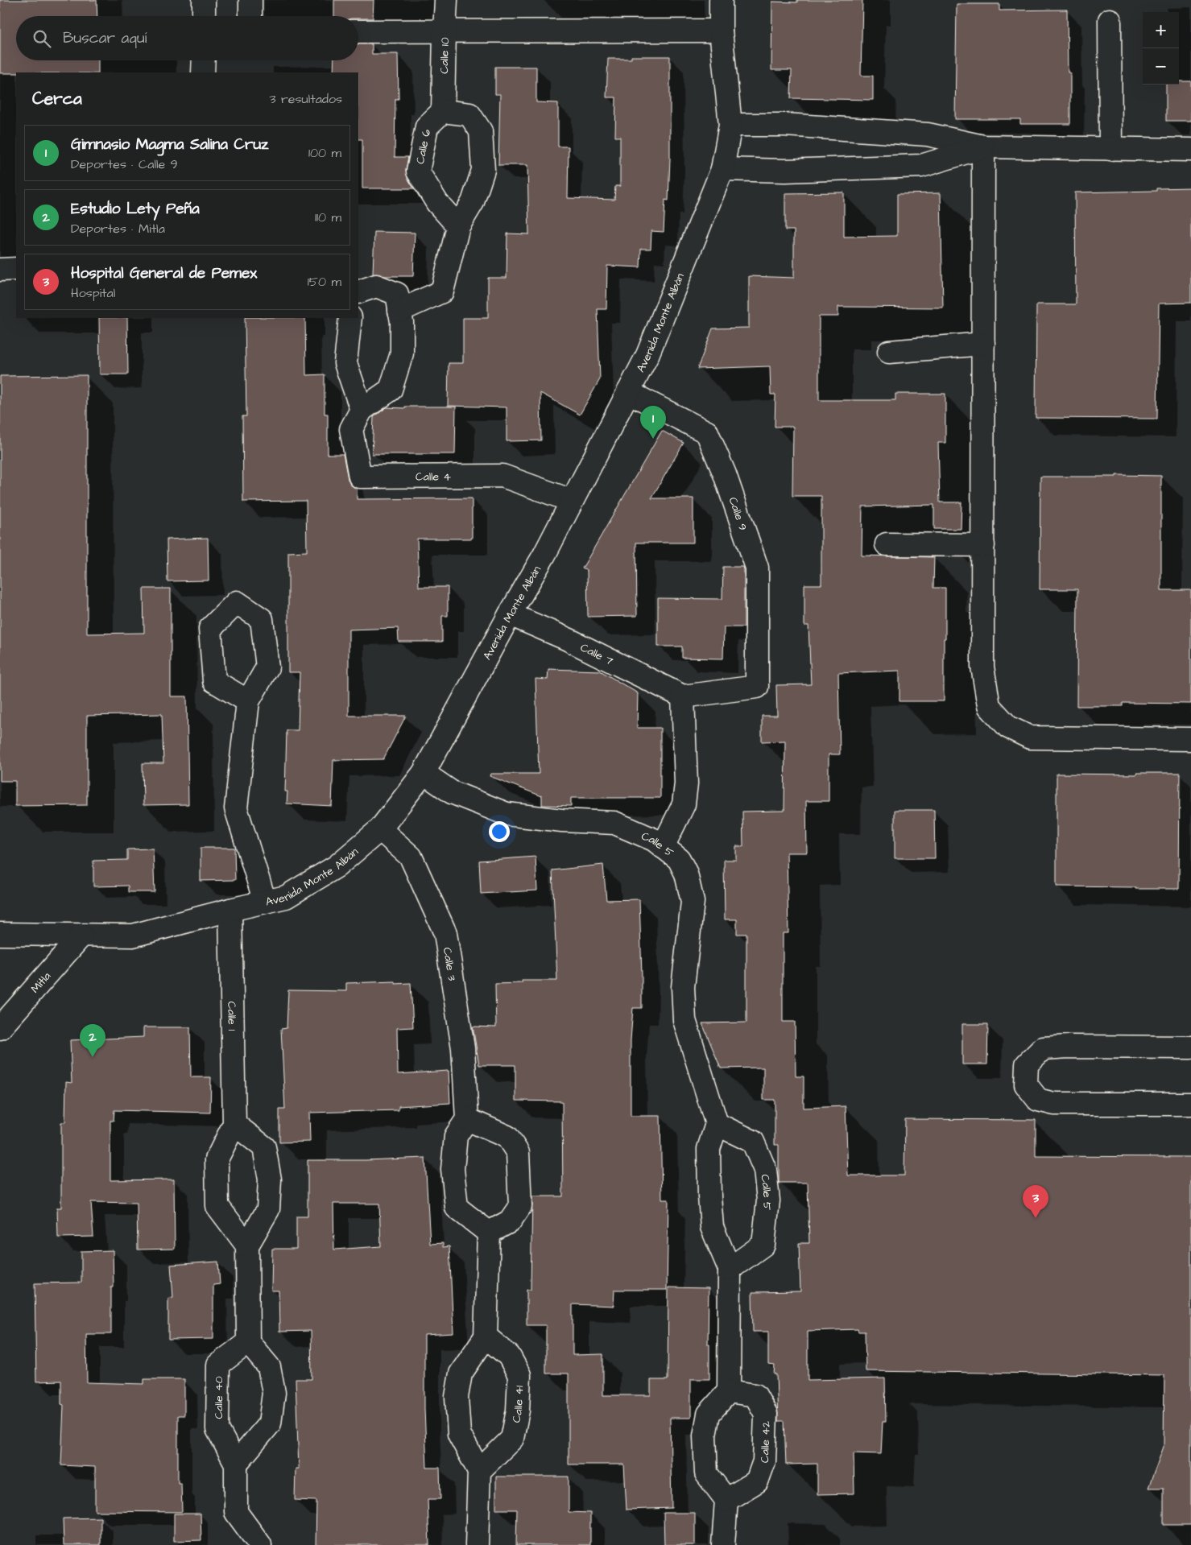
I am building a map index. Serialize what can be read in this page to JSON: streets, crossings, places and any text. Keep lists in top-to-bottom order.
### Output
{
  "streets": {
    "street": [
      "Calle 10",
      "Calle 6",
      "Avenida Monte Albán",
      "Calle 4",
      "Calle 9",
      "Calle 7",
      "Calle 5",
      "Calle 3",
      "Mitla",
      "Calle 1",
      "Calle 40",
      "Calle 41",
      "Calle 42"
    ]
  },
  "crossings": [
    ["Calle 10", "Calle 6"],
    ["Avenida Monte Albán", "Calle 4"],
    ["Avenida Monte Albán", "Calle 9"],
    ["Avenida Monte Albán", "Calle 7"],
    ["Avenida Monte Albán", "Calle 5"],
    ["Avenida Monte Albán", "Calle 3"],
    ["Avenida Monte Albán", "Mitla"],
    ["Avenida Monte Albán", "Calle 1"],
    ["Calle 9", "Calle 7"]
  ],
  "page": {
    "map_buttons": ["+", "−"],
    "search": "Buscar aquí",
    "heading": ["Cerca", "3 resultados"],
    "list": [
      {
        "mark": "1",
        "name": "Gimnasio Magma Salina Cruz",
        "note": "Deportes · Calle 9",
        "value": "100 m"
      },
      {
        "mark": "2",
        "name": "Estudio Lety Peña",
        "note": "Deportes · Mitla",
        "value": "110 m"
      },
      {
        "mark": "3",
        "name": "Hospital General de Pemex",
        "note": "Hospital",
        "value": "150 m"
      }
    ],
    "pins": ["1", "2", "3"]
  }
}
